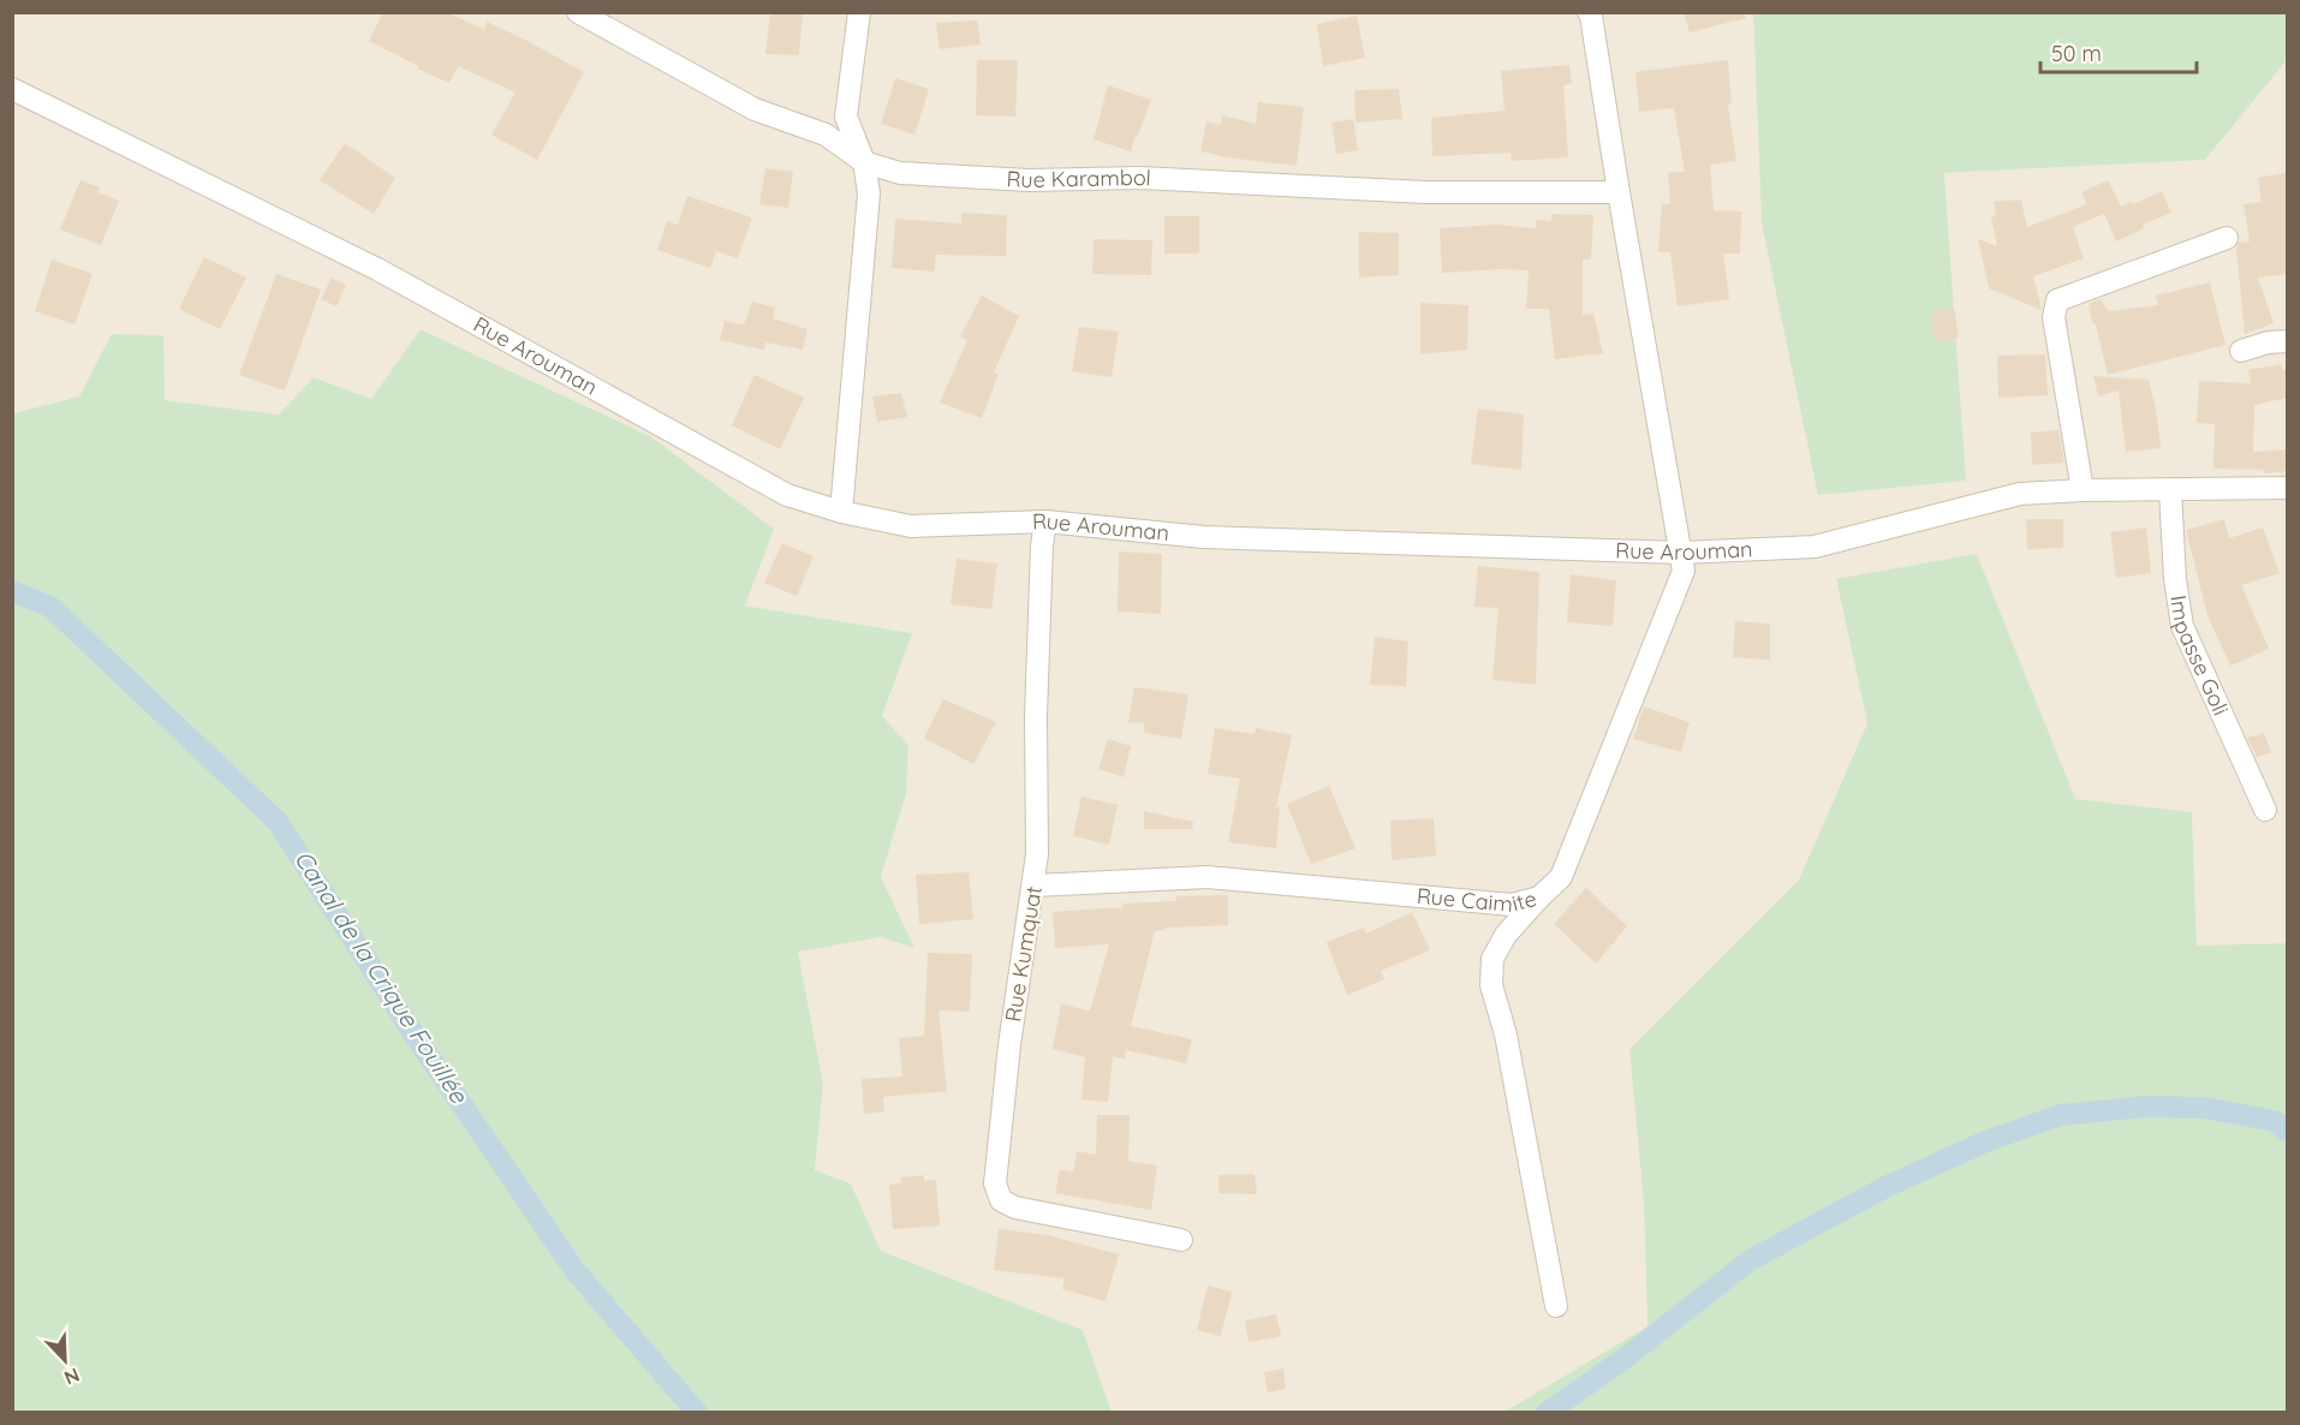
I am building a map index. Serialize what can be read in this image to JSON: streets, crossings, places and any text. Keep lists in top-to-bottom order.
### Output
{
  "streets": {
    "street": [
      "Rue Karambol",
      "Rue Arouman",
      "Impasse Goli",
      "Rue Caimite",
      "Rue Kumquat"
    ]
  },
  "crossings": [
    ["Rue Karambol", "Rue Caimite"],
    ["Rue Arouman", "Impasse Goli"],
    ["Rue Arouman", "Rue Caimite"],
    ["Rue Arouman", "Rue Kumquat"],
    ["Rue Caimite", "Rue Kumquat"]
  ],
  "water": ["Canal de la Crique Fouillée"],
  "scale_bar": "50 m",
  "north": "bottom right"
}
